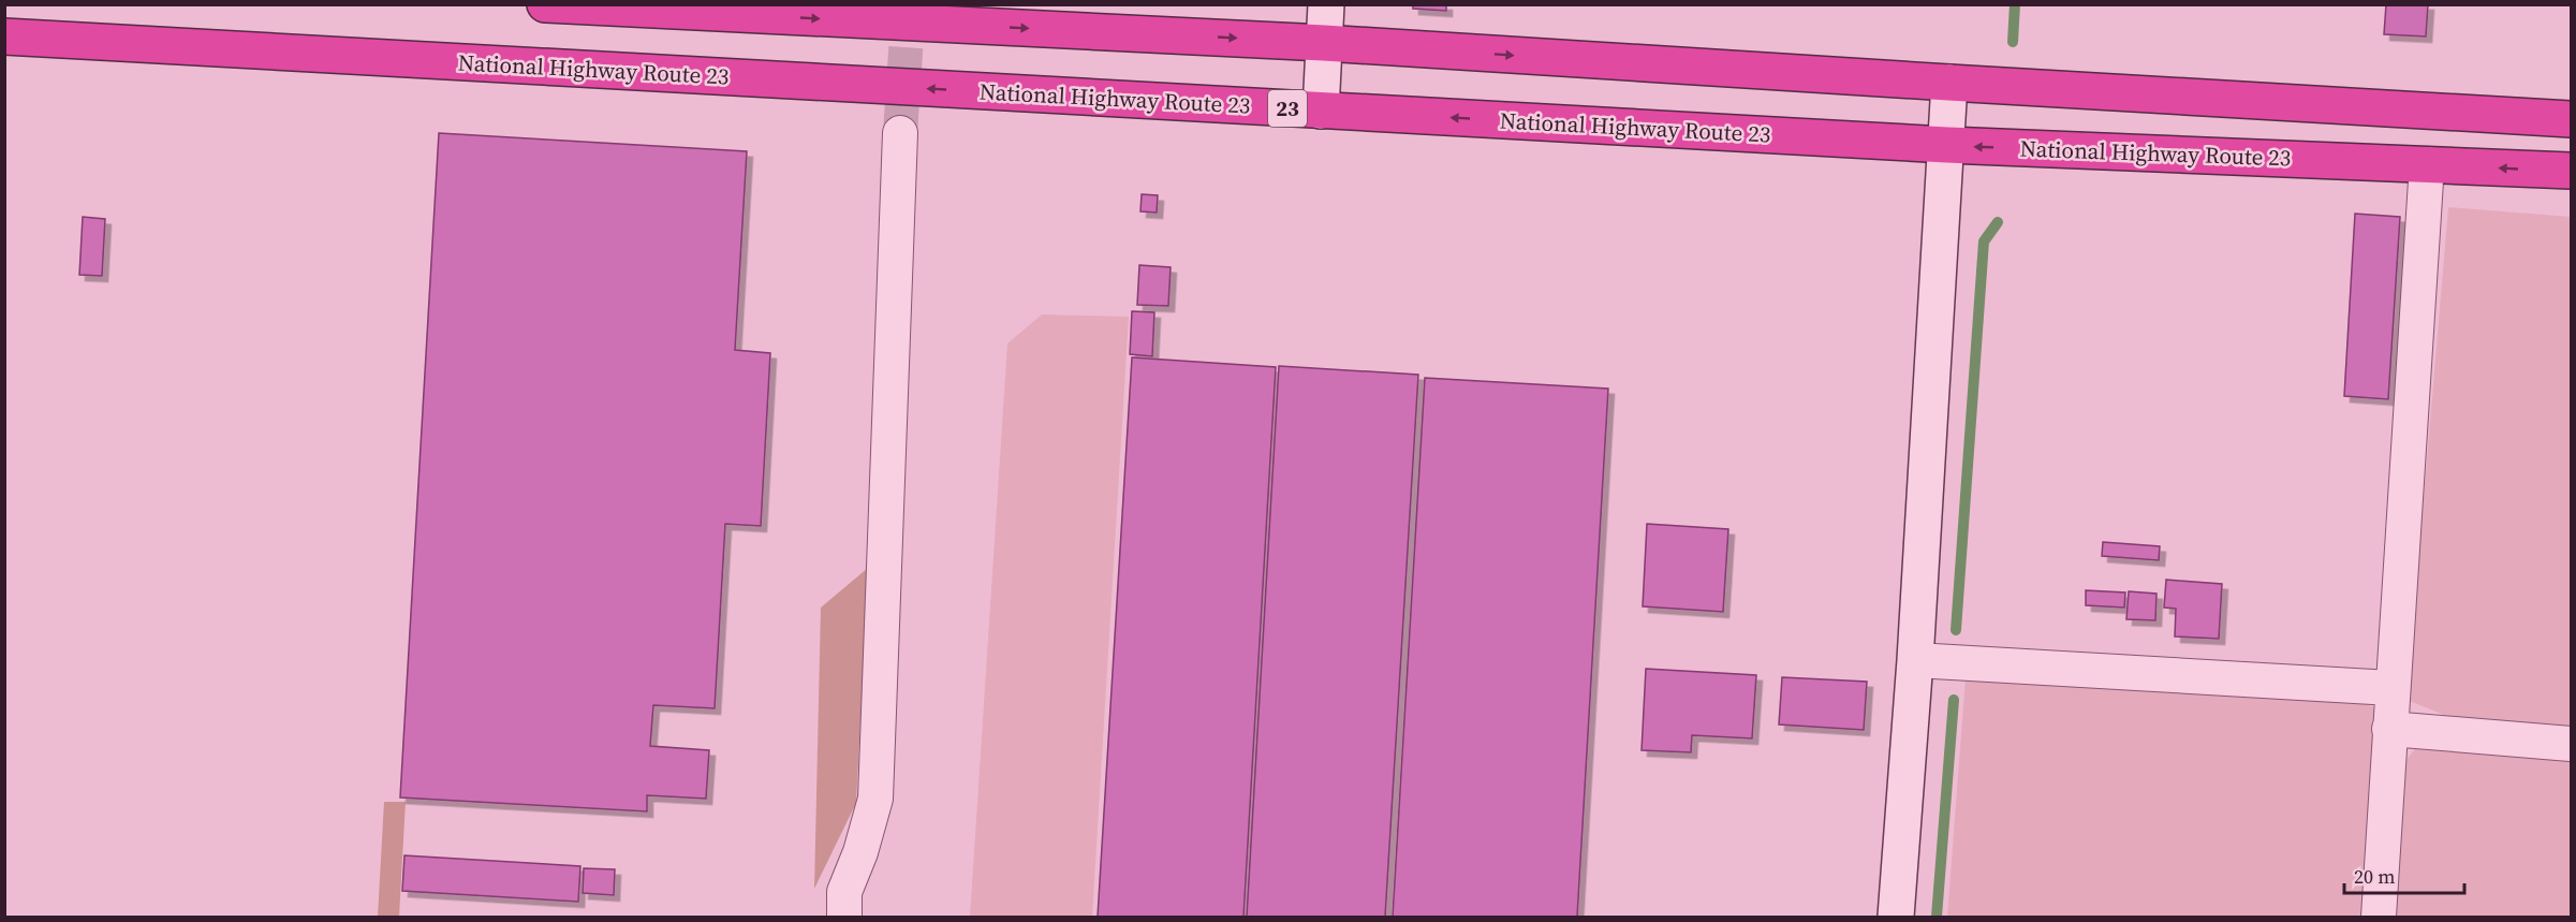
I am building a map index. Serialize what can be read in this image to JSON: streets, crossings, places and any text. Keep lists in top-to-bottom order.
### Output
{
  "streets": {
    "highway": ["National Highway Route 23", "23"]
  },
  "scale_bar": "20 m"
}
